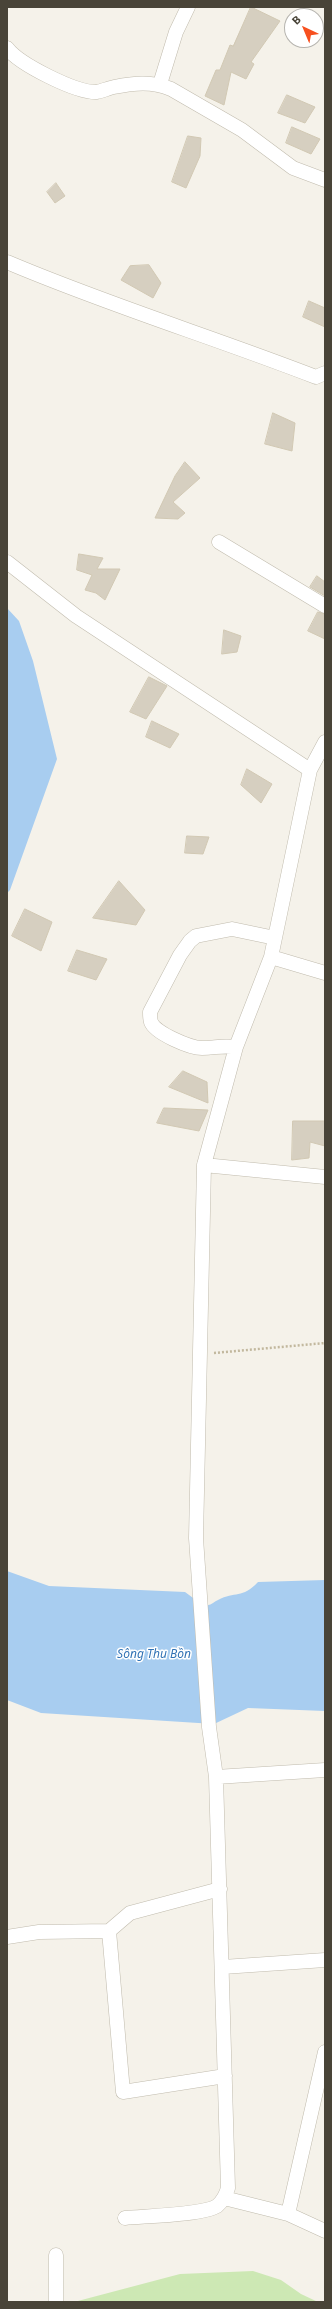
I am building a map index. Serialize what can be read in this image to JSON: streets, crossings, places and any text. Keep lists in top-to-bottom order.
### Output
{
  "water": ["Sông Thu Bồn"],
  "north": "top left"
}
